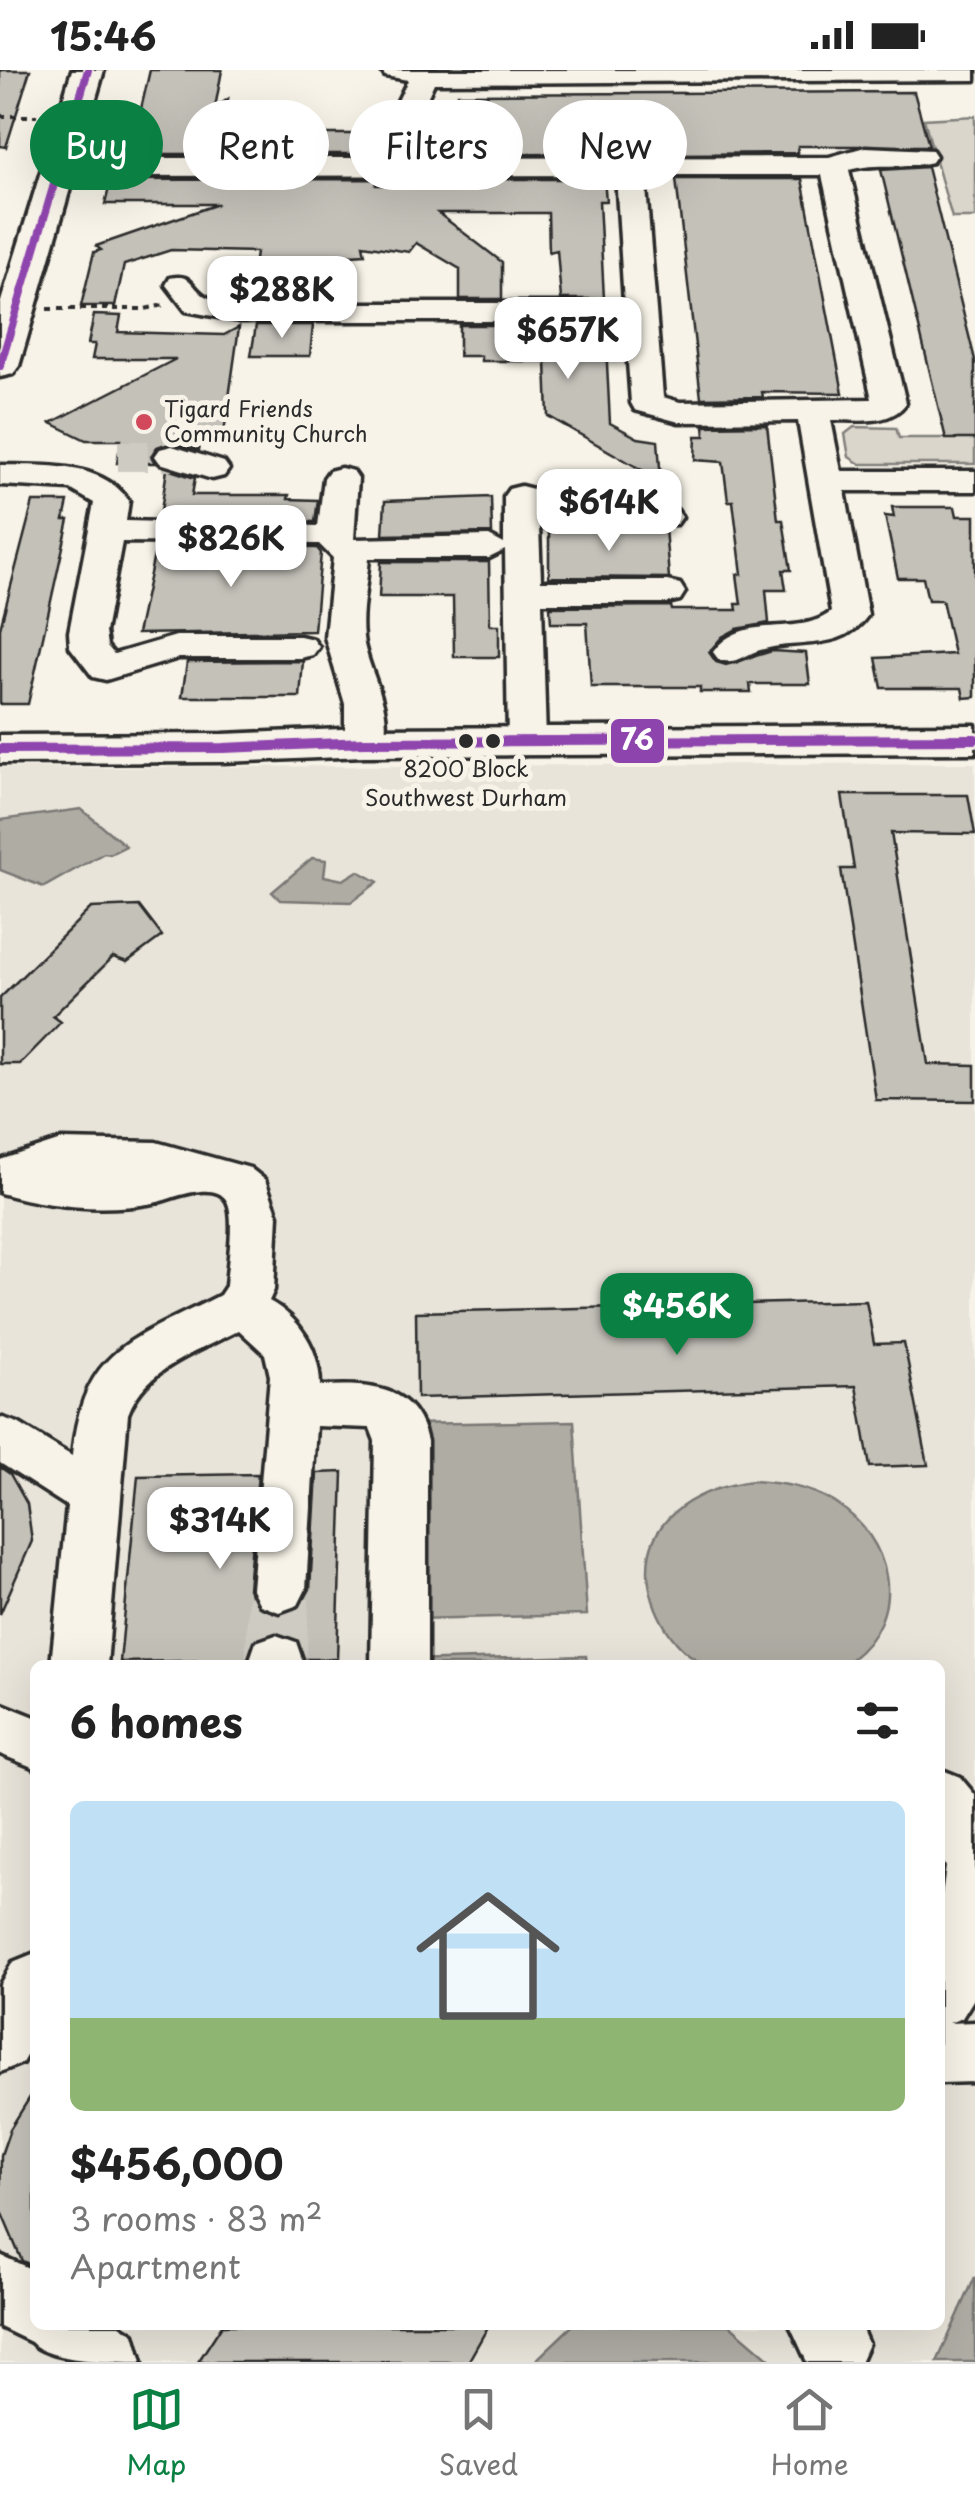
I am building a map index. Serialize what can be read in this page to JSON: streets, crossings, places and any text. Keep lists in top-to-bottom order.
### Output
{
  "places": ["Tigard Friends Community Church", "8200 Block Southwest Durham"],
  "lines": ["transit line 76"],
  "page": {
    "status": "15:46",
    "chip": [
      "Buy",
      "Rent",
      "Filters",
      "New"
    ],
    "price": [
      "$288K",
      "$657K",
      "$614K",
      "$826K",
      "$456K",
      "$314K"
    ],
    "heading": "6 homes",
    "list": [
      {
        "name": "$456,000",
        "note": "3 rooms · 83 m² · Apartment"
      }
    ],
    "tabs": ["Map", "Saved", "Home"]
  }
}
